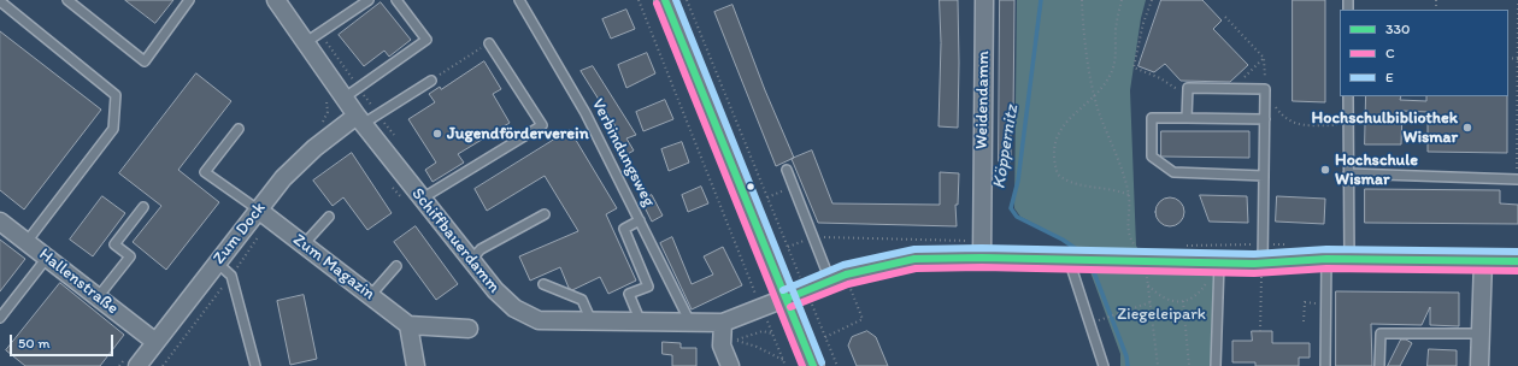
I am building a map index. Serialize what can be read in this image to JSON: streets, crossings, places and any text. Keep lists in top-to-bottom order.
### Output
{
  "streets": {
    "street": [
      "Weidendamm",
      "Zum Dock",
      "Schiffbauerdamm",
      "Zum Magazin",
      "Hallenstraße"
    ],
    "lane": ["Verbindungsweg"]
  },
  "crossings": [
    ["Weidendamm", "Schiffbauerdamm"],
    ["Verbindungsweg", "Schiffbauerdamm"],
    ["Zum Dock", "Schiffbauerdamm"],
    ["Zum Dock", "Zum Magazin"],
    ["Zum Dock", "Hallenstraße"]
  ],
  "water": ["Köppernitz"],
  "parks": ["Ziegeleipark"],
  "places": ["Hochschulbibliothek Wismar", "Jugendförderverein", "Hochschule Wismar"],
  "lines": ["transit line 330", "transit line E", "transit line C"],
  "legend": ["330", "C", "E"],
  "scale_bar": "50 m"
}
